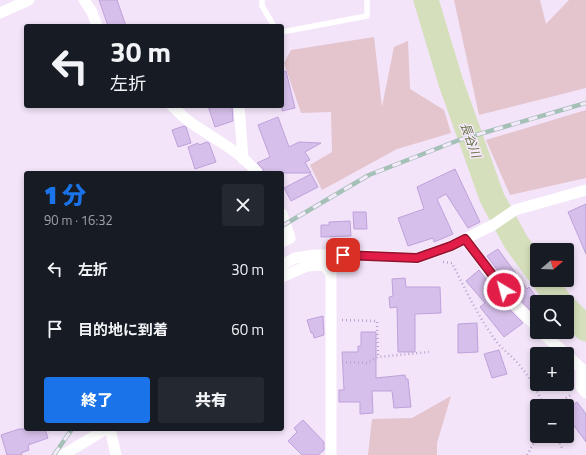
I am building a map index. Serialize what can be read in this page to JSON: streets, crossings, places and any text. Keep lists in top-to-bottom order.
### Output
{
  "water": ["長谷川"],
  "north": "right",
  "page": {
    "turn": ["30 m", "左折"],
    "heading": ["1 分", "90 m · 16:32"],
    "list": [
      {
        "name": "左折",
        "value": "30 m"
      },
      {
        "name": "目的地に到着",
        "value": "60 m"
      }
    ],
    "map_buttons": ["+", "−"],
    "buttons": ["終了", "共有"]
  }
}
